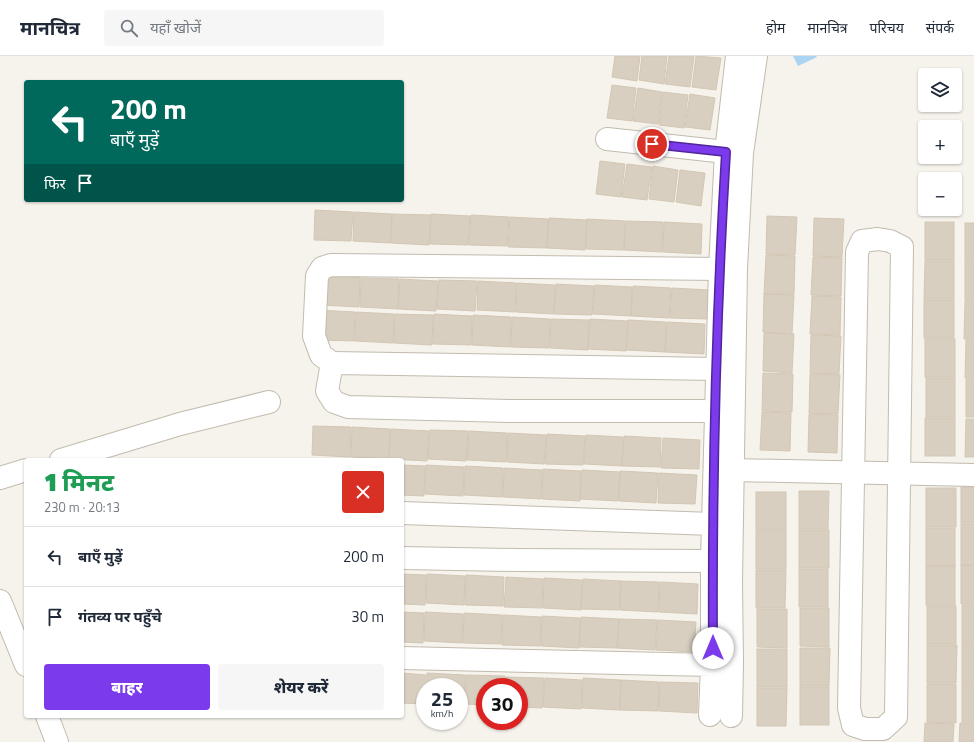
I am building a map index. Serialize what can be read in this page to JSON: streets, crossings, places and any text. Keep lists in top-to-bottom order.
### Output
{
  "page": {
    "header": "मानचित्र",
    "search": "यहाँ खोजें",
    "nav": [
      "होम",
      "मानचित्र",
      "परिचय",
      "संपर्क"
    ],
    "map_buttons": ["+", "−"],
    "turn": ["200 m", "बाएँ मुड़ें"],
    "then": "फिर",
    "heading": ["1 मिनट", "230 m · 20:13"],
    "list": [
      {
        "name": "बाएँ मुड़ें",
        "value": "200 m"
      },
      {
        "name": "गंतव्य पर पहुँचे",
        "value": "30 m"
      }
    ],
    "buttons": ["बाहर", "शेयर करें"],
    "speed": "25 km/h",
    "limit": "30"
  }
}
